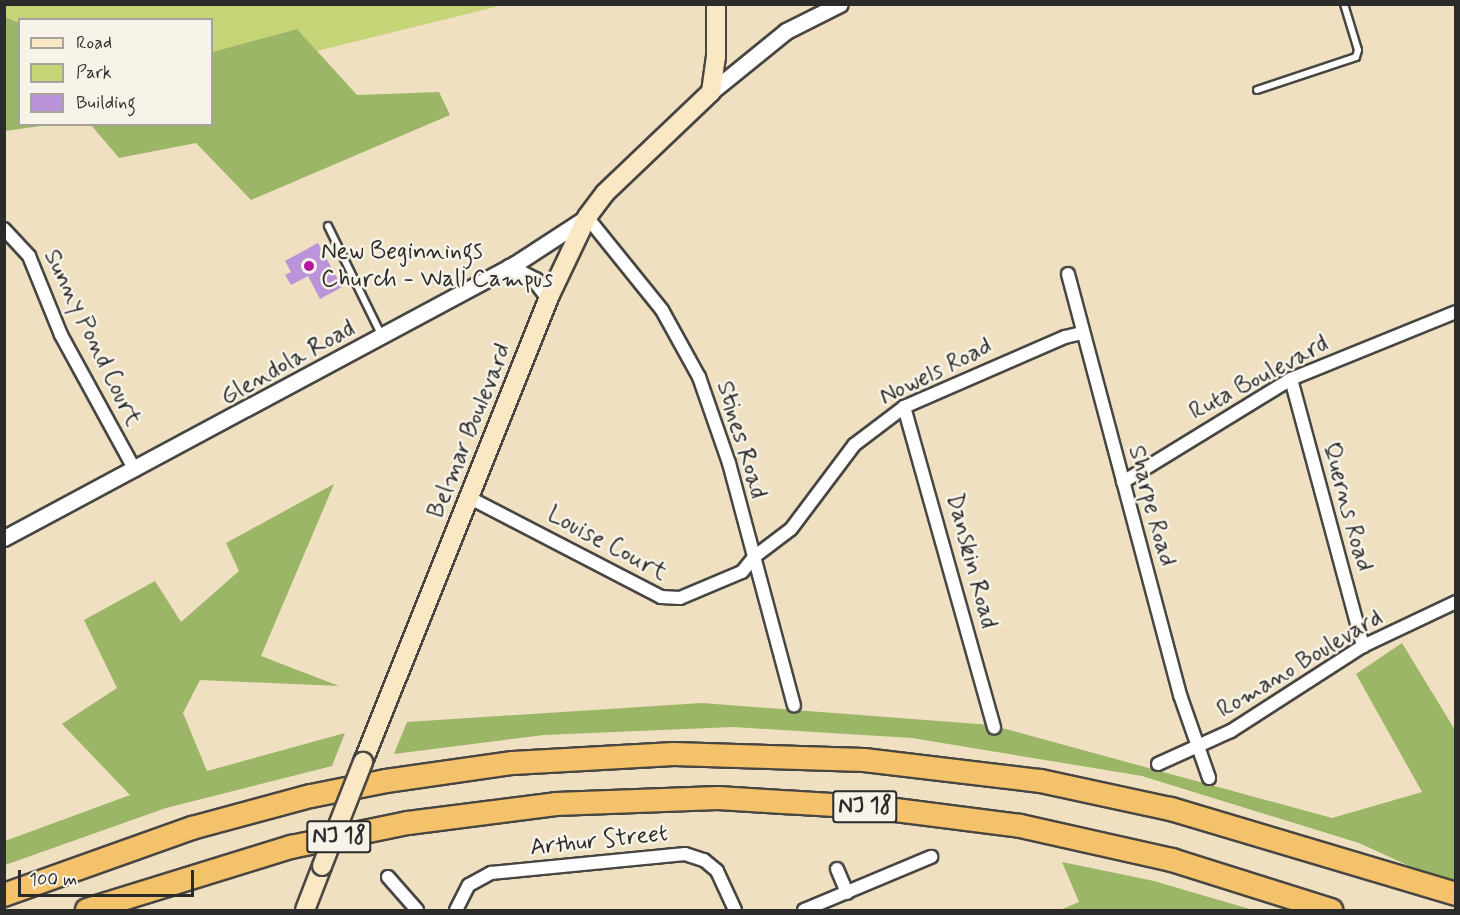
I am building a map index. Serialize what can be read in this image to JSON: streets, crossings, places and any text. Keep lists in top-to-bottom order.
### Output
{
  "streets": {
    "highway": ["NJ 18"],
    "main road": ["Belmar Boulevard"],
    "street": [
      "Sunny Pond Court",
      "Glendola Road",
      "Nowels Road",
      "Ruta Boulevard",
      "Stines Road",
      "Sharpe Road",
      "Querns Road",
      "Louise Court",
      "Danskin Road",
      "Romano Boulevard",
      "Arthur Street"
    ]
  },
  "crossings": [
    ["Sunny Pond Court", "Glendola Road"],
    ["Glendola Road", "Belmar Boulevard"],
    ["Glendola Road", "Stines Road"],
    ["Nowels Road", "Stines Road"],
    ["Nowels Road", "Sharpe Road"],
    ["Nowels Road", "Louise Court"],
    ["Nowels Road", "Danskin Road"],
    ["Ruta Boulevard", "Sharpe Road"],
    ["Ruta Boulevard", "Querns Road"],
    ["Belmar Boulevard", "Stines Road"],
    ["Belmar Boulevard", "Louise Court"],
    ["Stines Road", "Louise Court"],
    ["Sharpe Road", "Romano Boulevard"],
    ["Querns Road", "Romano Boulevard"]
  ],
  "places": ["New Beginnings Church - Wall Campus"],
  "legend": ["Road", "Park", "Building"],
  "scale_bar": "100 m"
}
